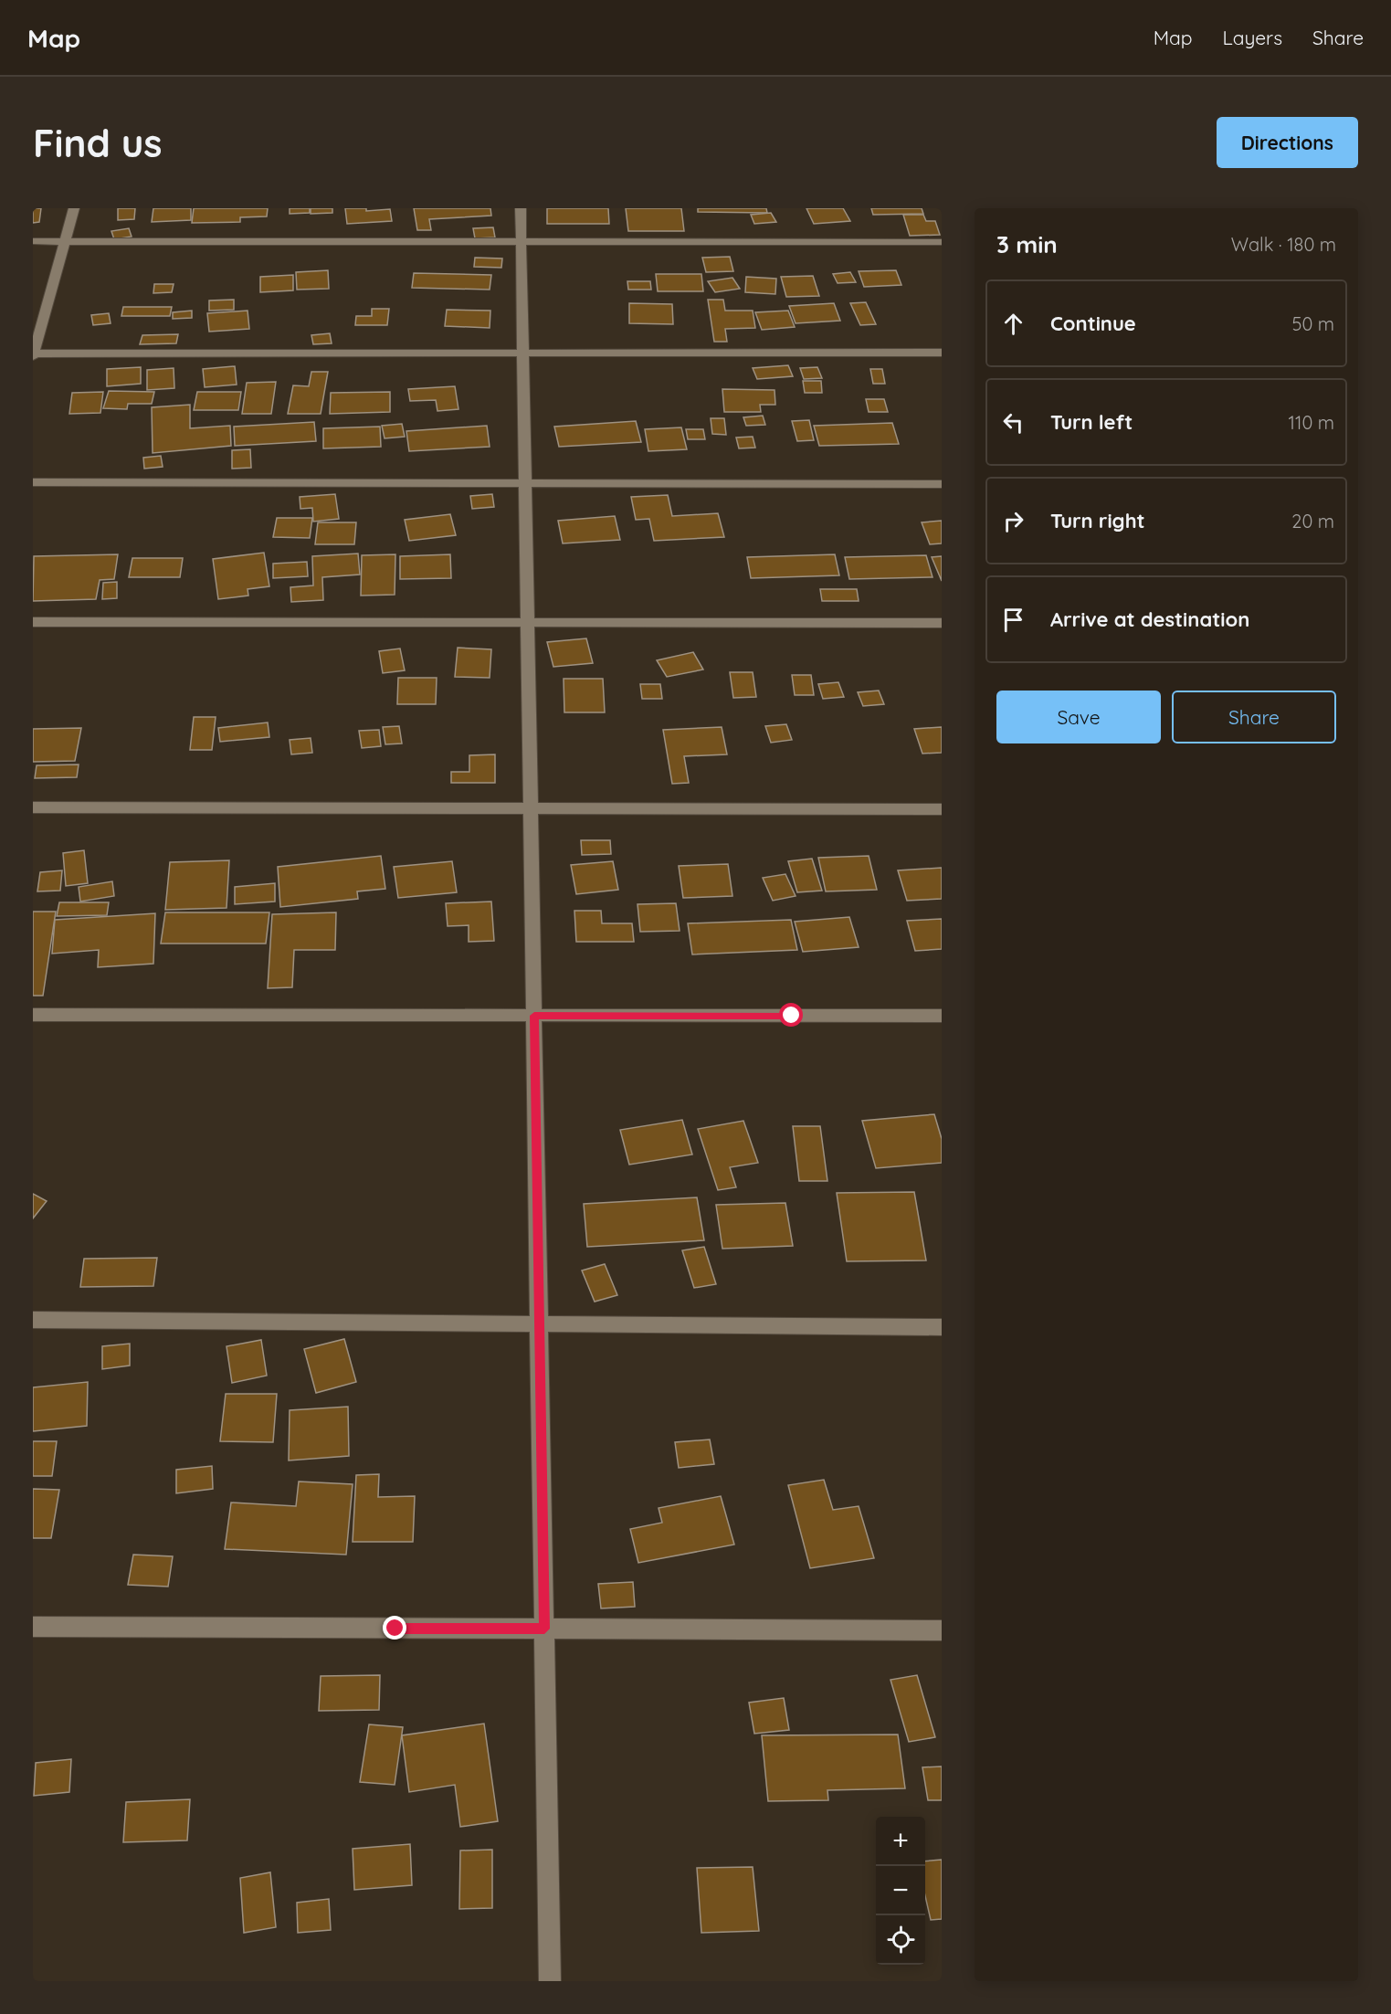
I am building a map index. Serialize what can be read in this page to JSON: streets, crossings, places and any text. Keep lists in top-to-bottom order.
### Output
{
  "page": {
    "header": "Map",
    "nav": ["Map", "Layers", "Share"],
    "buttons": [
      "Directions",
      ["Save", "Share"]
    ],
    "title": "Find us",
    "heading": ["3 min", "Walk · 180 m"],
    "list": [
      ["Continue", "50 m"],
      ["Turn left", "110 m"],
      ["Turn right", "20 m"],
      "Arrive at destination"
    ],
    "map_buttons": ["+", "−"]
  }
}
